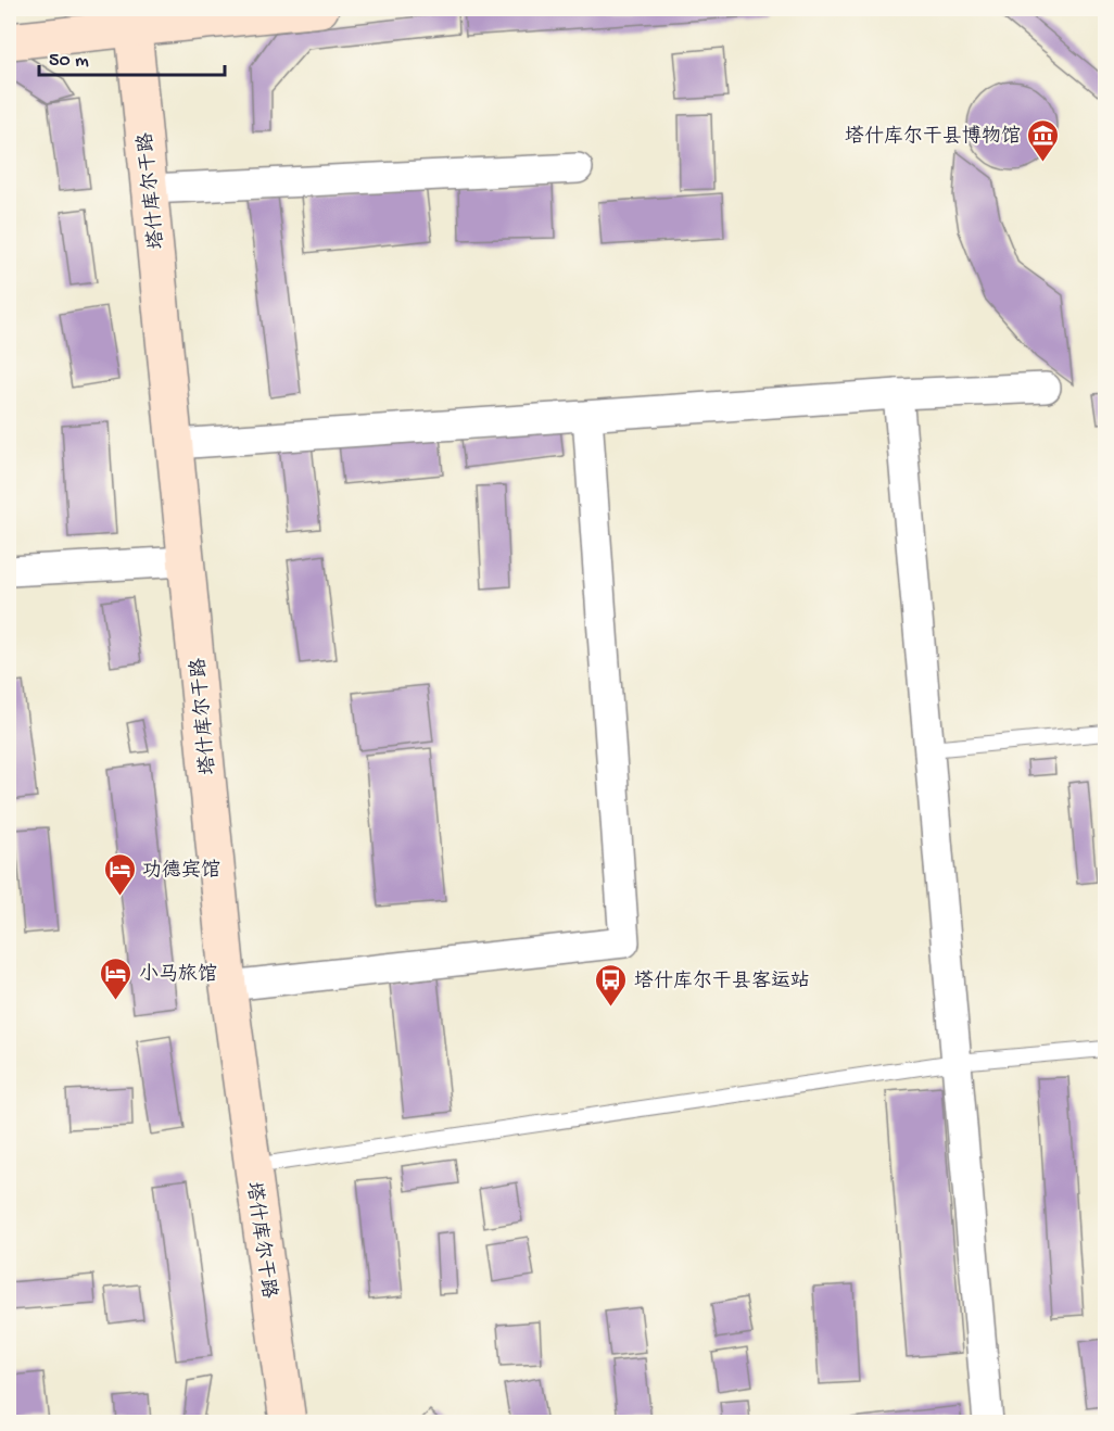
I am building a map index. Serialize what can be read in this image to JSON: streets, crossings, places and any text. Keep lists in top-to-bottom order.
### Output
{
  "streets": {
    "main road": ["塔什库尔干路"]
  },
  "places": {
    "museum": ["塔什库尔干县博物馆"],
    "hotel": ["功德宾馆", "小马旅馆"],
    "bus stop": ["塔什库尔干县客运站"]
  },
  "scale_bar": "50 m"
}
